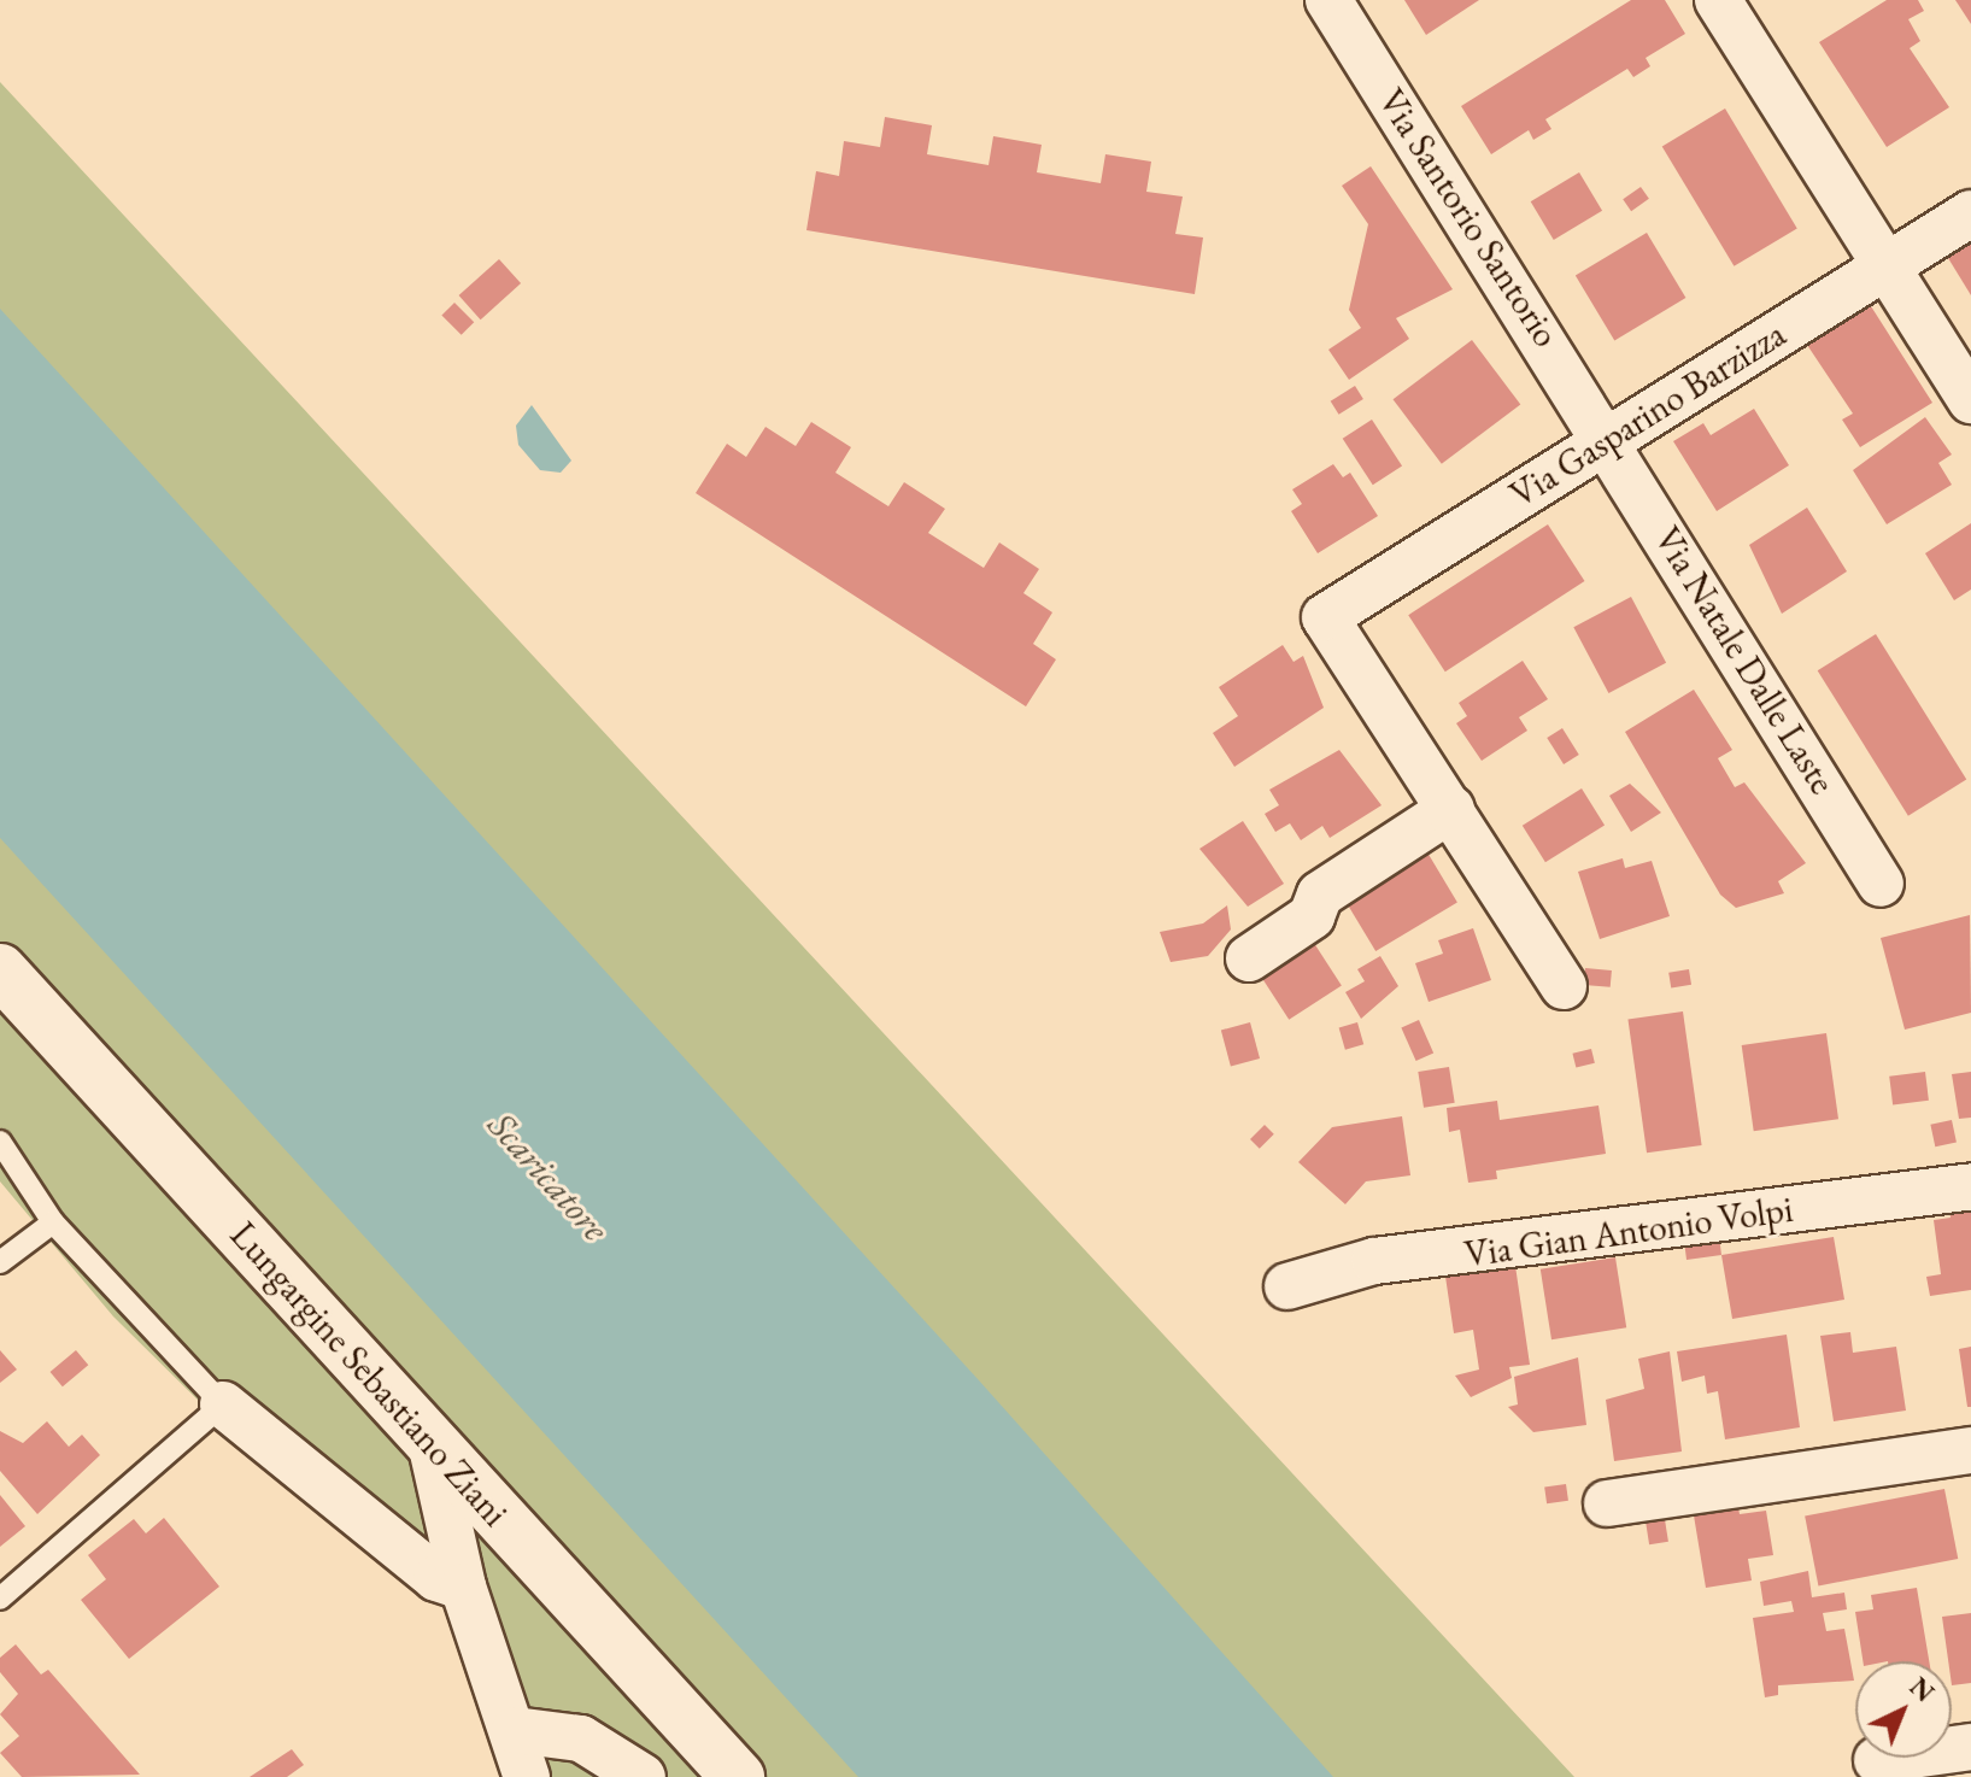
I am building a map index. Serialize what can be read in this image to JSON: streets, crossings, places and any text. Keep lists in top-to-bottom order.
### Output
{
  "streets": {
    "street": [
      "Via Santorio Santorio",
      "Via Gasparino Barzizza",
      "Via Natale Dalle Laste",
      "Via Gian Antonio Volpi",
      "Lungargine Sebastiano Ziani"
    ]
  },
  "crossings": [
    ["Via Santorio Santorio", "Via Gasparino Barzizza"],
    ["Via Santorio Santorio", "Via Natale Dalle Laste"],
    ["Via Gasparino Barzizza", "Via Natale Dalle Laste"]
  ],
  "water": ["Scaricatore"],
  "north": "top right"
}
